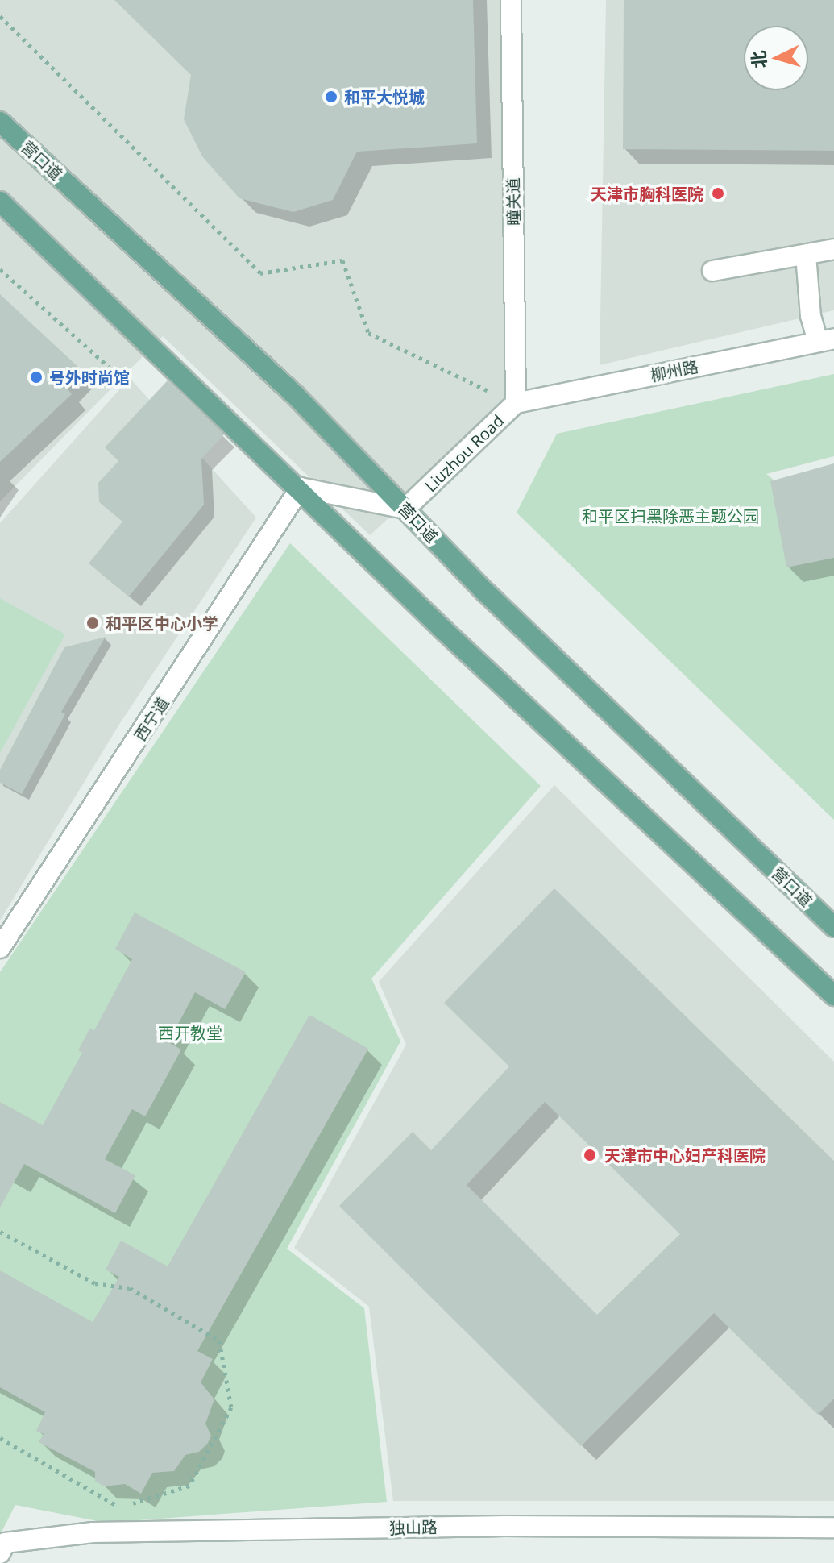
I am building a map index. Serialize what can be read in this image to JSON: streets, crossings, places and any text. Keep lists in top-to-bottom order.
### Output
{
  "streets": {
    "main road": ["营口道"],
    "street": [
      "瞳关道",
      "柳州路",
      "Liuzhou Road",
      "西宁道",
      "独山路"
    ]
  },
  "crossings": [
    ["营口道", "Liuzhou Road"],
    ["瞳关道", "柳州路"],
    ["瞳关道", "Liuzhou Road"],
    ["柳州路", "Liuzhou Road"]
  ],
  "parks": ["和平区扫黑除恶主题公园", "西开教堂"],
  "places": [
    "和平大悦城",
    "天津市胸科医院",
    "号外时尚馆",
    "和平区中心小学",
    "天津市中心妇产科医院"
  ],
  "north": "left"
}
